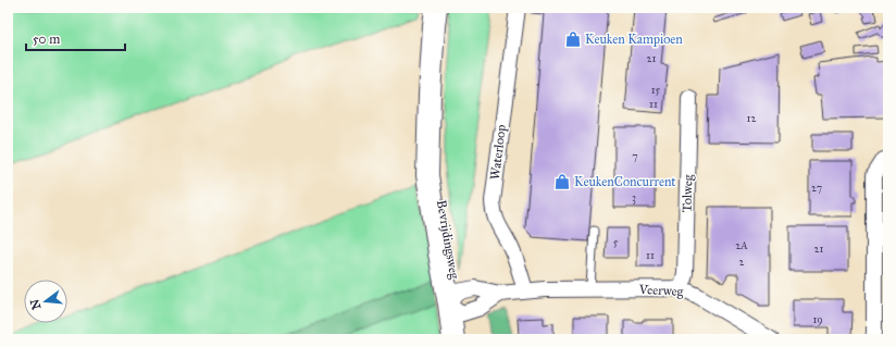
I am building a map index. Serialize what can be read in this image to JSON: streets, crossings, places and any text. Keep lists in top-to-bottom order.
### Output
{
  "streets": {
    "main road": ["Bevrijdingsweg"],
    "street": ["Waterloop", "Tolweg", "Veerweg"]
  },
  "crossings": [
    ["Waterloop", "Veerweg"],
    ["Tolweg", "Veerweg"],
    ["Bevrijdingsweg", "Veerweg"]
  ],
  "places": {
    "shop": ["Keuken Kampioen", "KeukenConcurrent"]
  },
  "house_numbers": [
    "21",
    "15",
    "11",
    "12",
    "7",
    "27",
    "3",
    "5",
    "2A",
    "21",
    "11",
    "2",
    "19"
  ],
  "scale_bar": "50 m",
  "north": "left"
}
